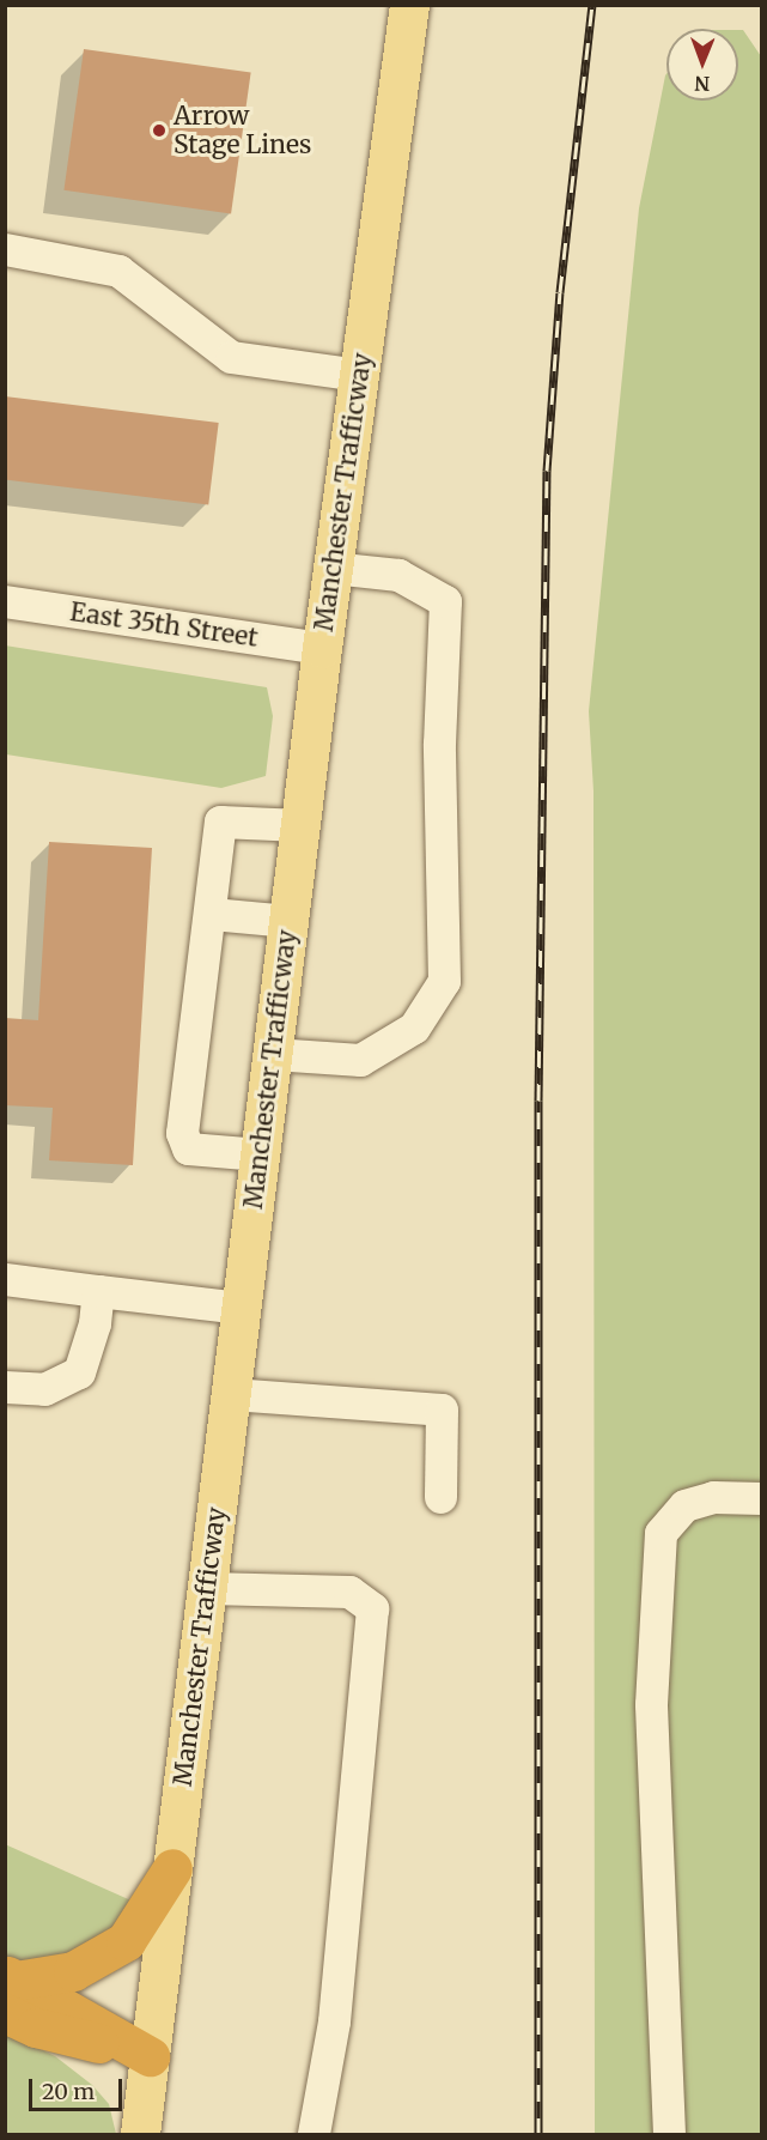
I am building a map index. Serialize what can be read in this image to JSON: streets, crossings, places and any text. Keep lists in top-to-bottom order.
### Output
{
  "streets": {
    "main road": ["Manchester Trafficway"],
    "street": ["East 35th Street"]
  },
  "crossings": [
    ["Manchester Trafficway", "East 35th Street"]
  ],
  "places": ["Arrow Stage Lines"],
  "scale_bar": "20 m",
  "north": "bottom"
}
